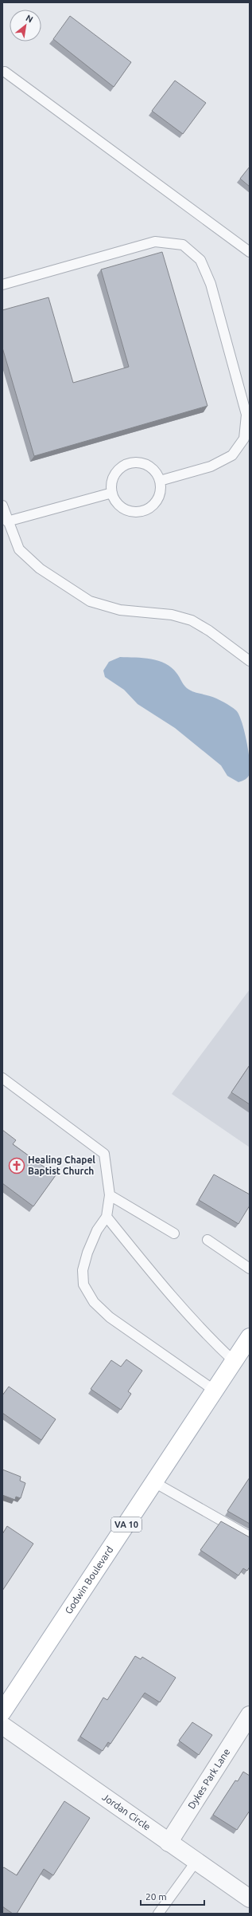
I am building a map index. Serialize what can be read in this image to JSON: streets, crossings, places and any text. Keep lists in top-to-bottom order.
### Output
{
  "streets": {
    "main road": ["VA 10", "Godwin Boulevard"],
    "street": ["Dykes Park Lane", "Jordan Circle"]
  },
  "crossings": [
    ["Dykes Park Lane", "Jordan Circle"]
  ],
  "places": {
    "church": ["Healing Chapel Baptist Church"]
  },
  "scale_bar": "20 m",
  "north": "top right"
}
